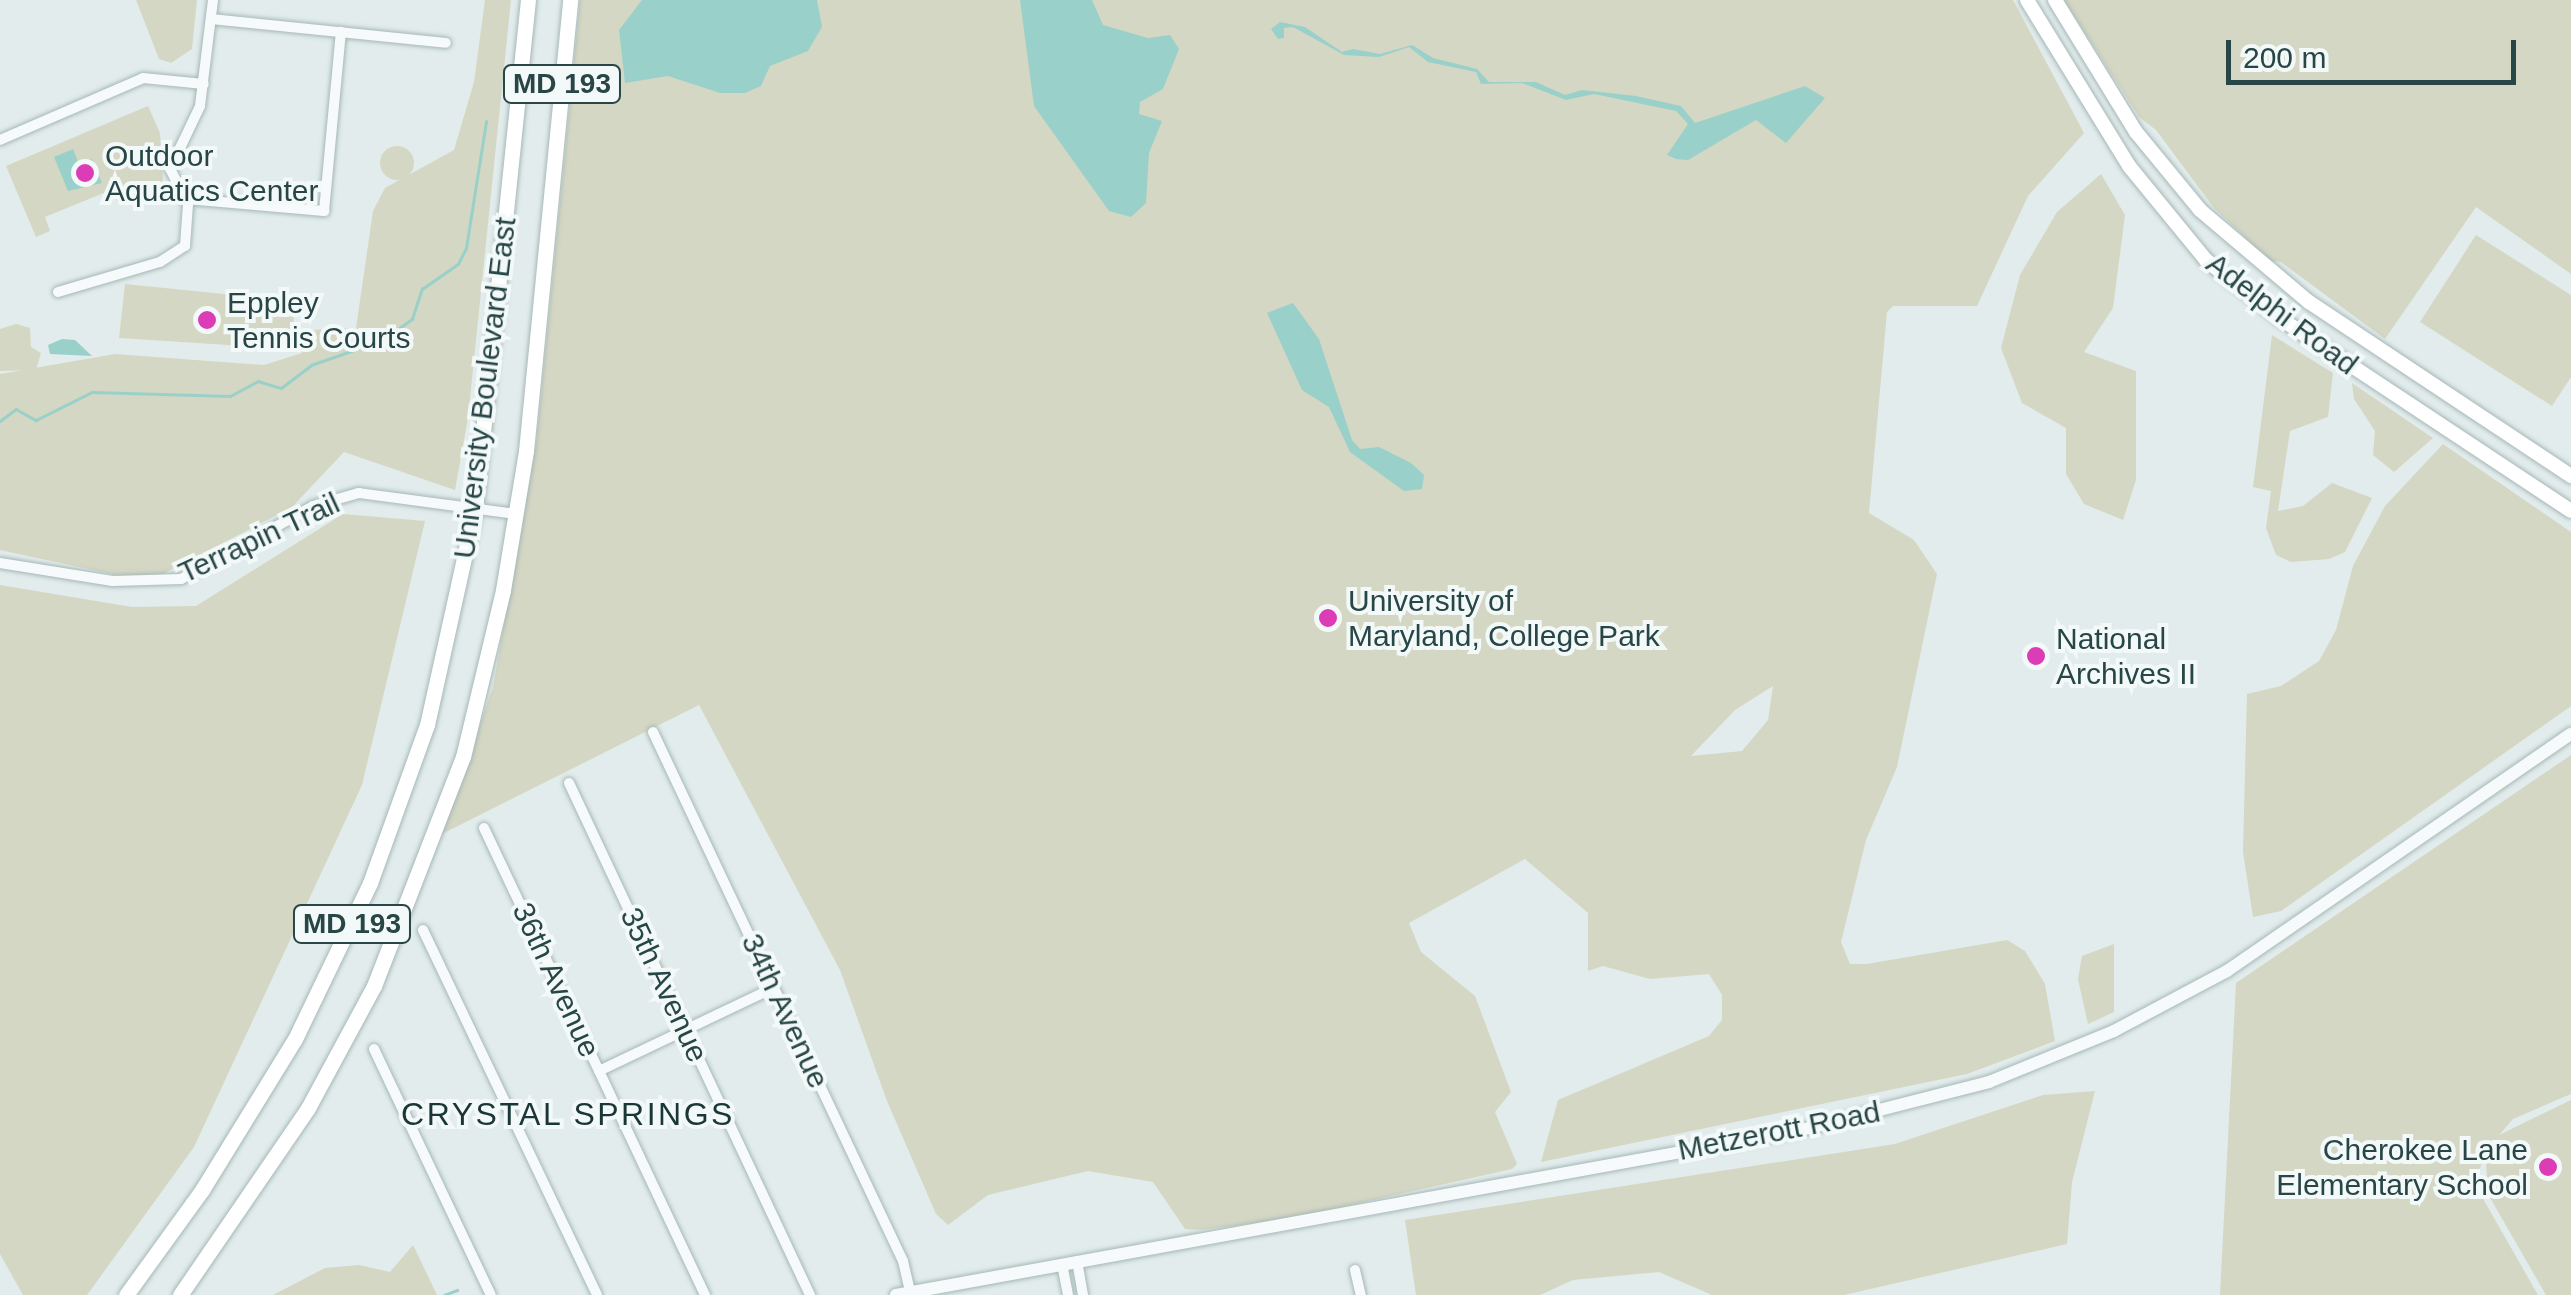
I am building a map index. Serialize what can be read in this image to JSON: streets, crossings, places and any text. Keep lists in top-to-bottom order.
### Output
{
  "streets": {
    "main road": ["MD 193", "Adelphi Road", "University Boulevard East"],
    "street": [
      "Terrapin Trail",
      "36th Avenue",
      "35th Avenue",
      "34th Avenue",
      "Metzerott Road"
    ]
  },
  "crossings": [
    ["University Boulevard East", "Terrapin Trail"],
    ["34th Avenue", "Metzerott Road"]
  ],
  "districts": ["CRYSTAL SPRINGS"],
  "places": [
    "Outdoor Aquatics Center",
    "Eppley Tennis Courts",
    "University of Maryland, College Park",
    "National Archives II",
    "Cherokee Lane Elementary School"
  ],
  "scale_bar": "200 m"
}
